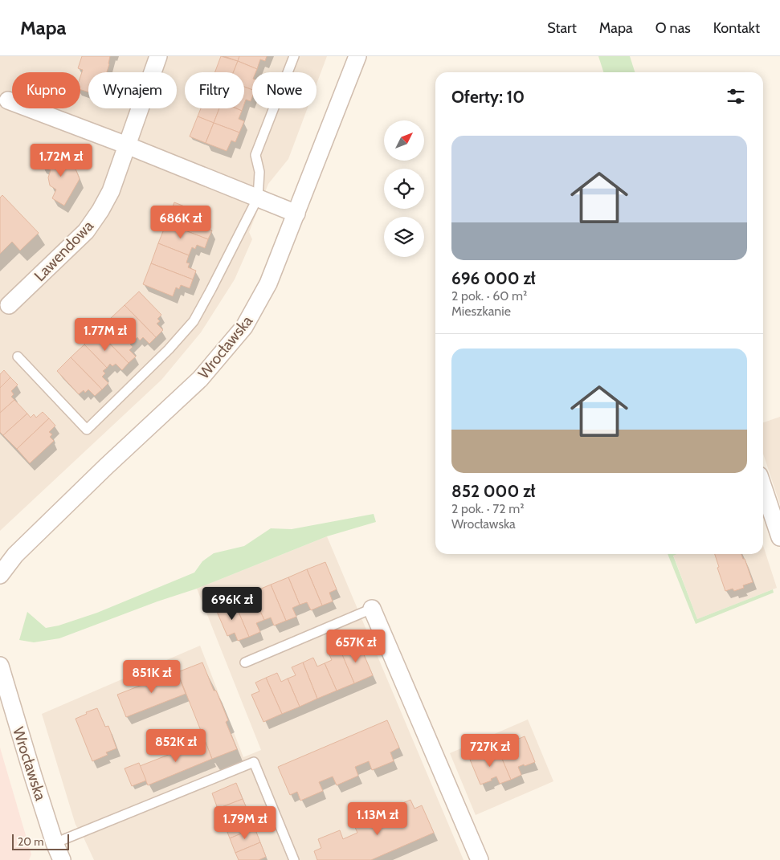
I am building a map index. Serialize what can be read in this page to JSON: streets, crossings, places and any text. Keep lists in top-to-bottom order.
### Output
{
  "streets": {
    "street": ["Lawendowa", "Wrocławska"]
  },
  "scale_bar": "20 m",
  "north": "top right",
  "page": {
    "header": "Mapa",
    "nav": [
      "Start",
      "Mapa",
      "O nas",
      "Kontakt"
    ],
    "chip": [
      "Kupno",
      "Wynajem",
      "Filtry",
      "Nowe"
    ],
    "heading": "Oferty: 10",
    "list": [
      {
        "name": "696 000 zł",
        "note": "2 pok. · 60 m² · Mieszkanie"
      },
      {
        "name": "852 000 zł",
        "note": "2 pok. · 72 m² · Wrocławska"
      }
    ],
    "price": [
      "1.72M zł",
      "686K zł",
      "1.77M zł",
      "696K zł",
      "657K zł",
      "851K zł",
      "852K zł",
      "727K zł",
      "1.13M zł",
      "1.79M zł"
    ],
    "scale": "20 m"
  }
}
